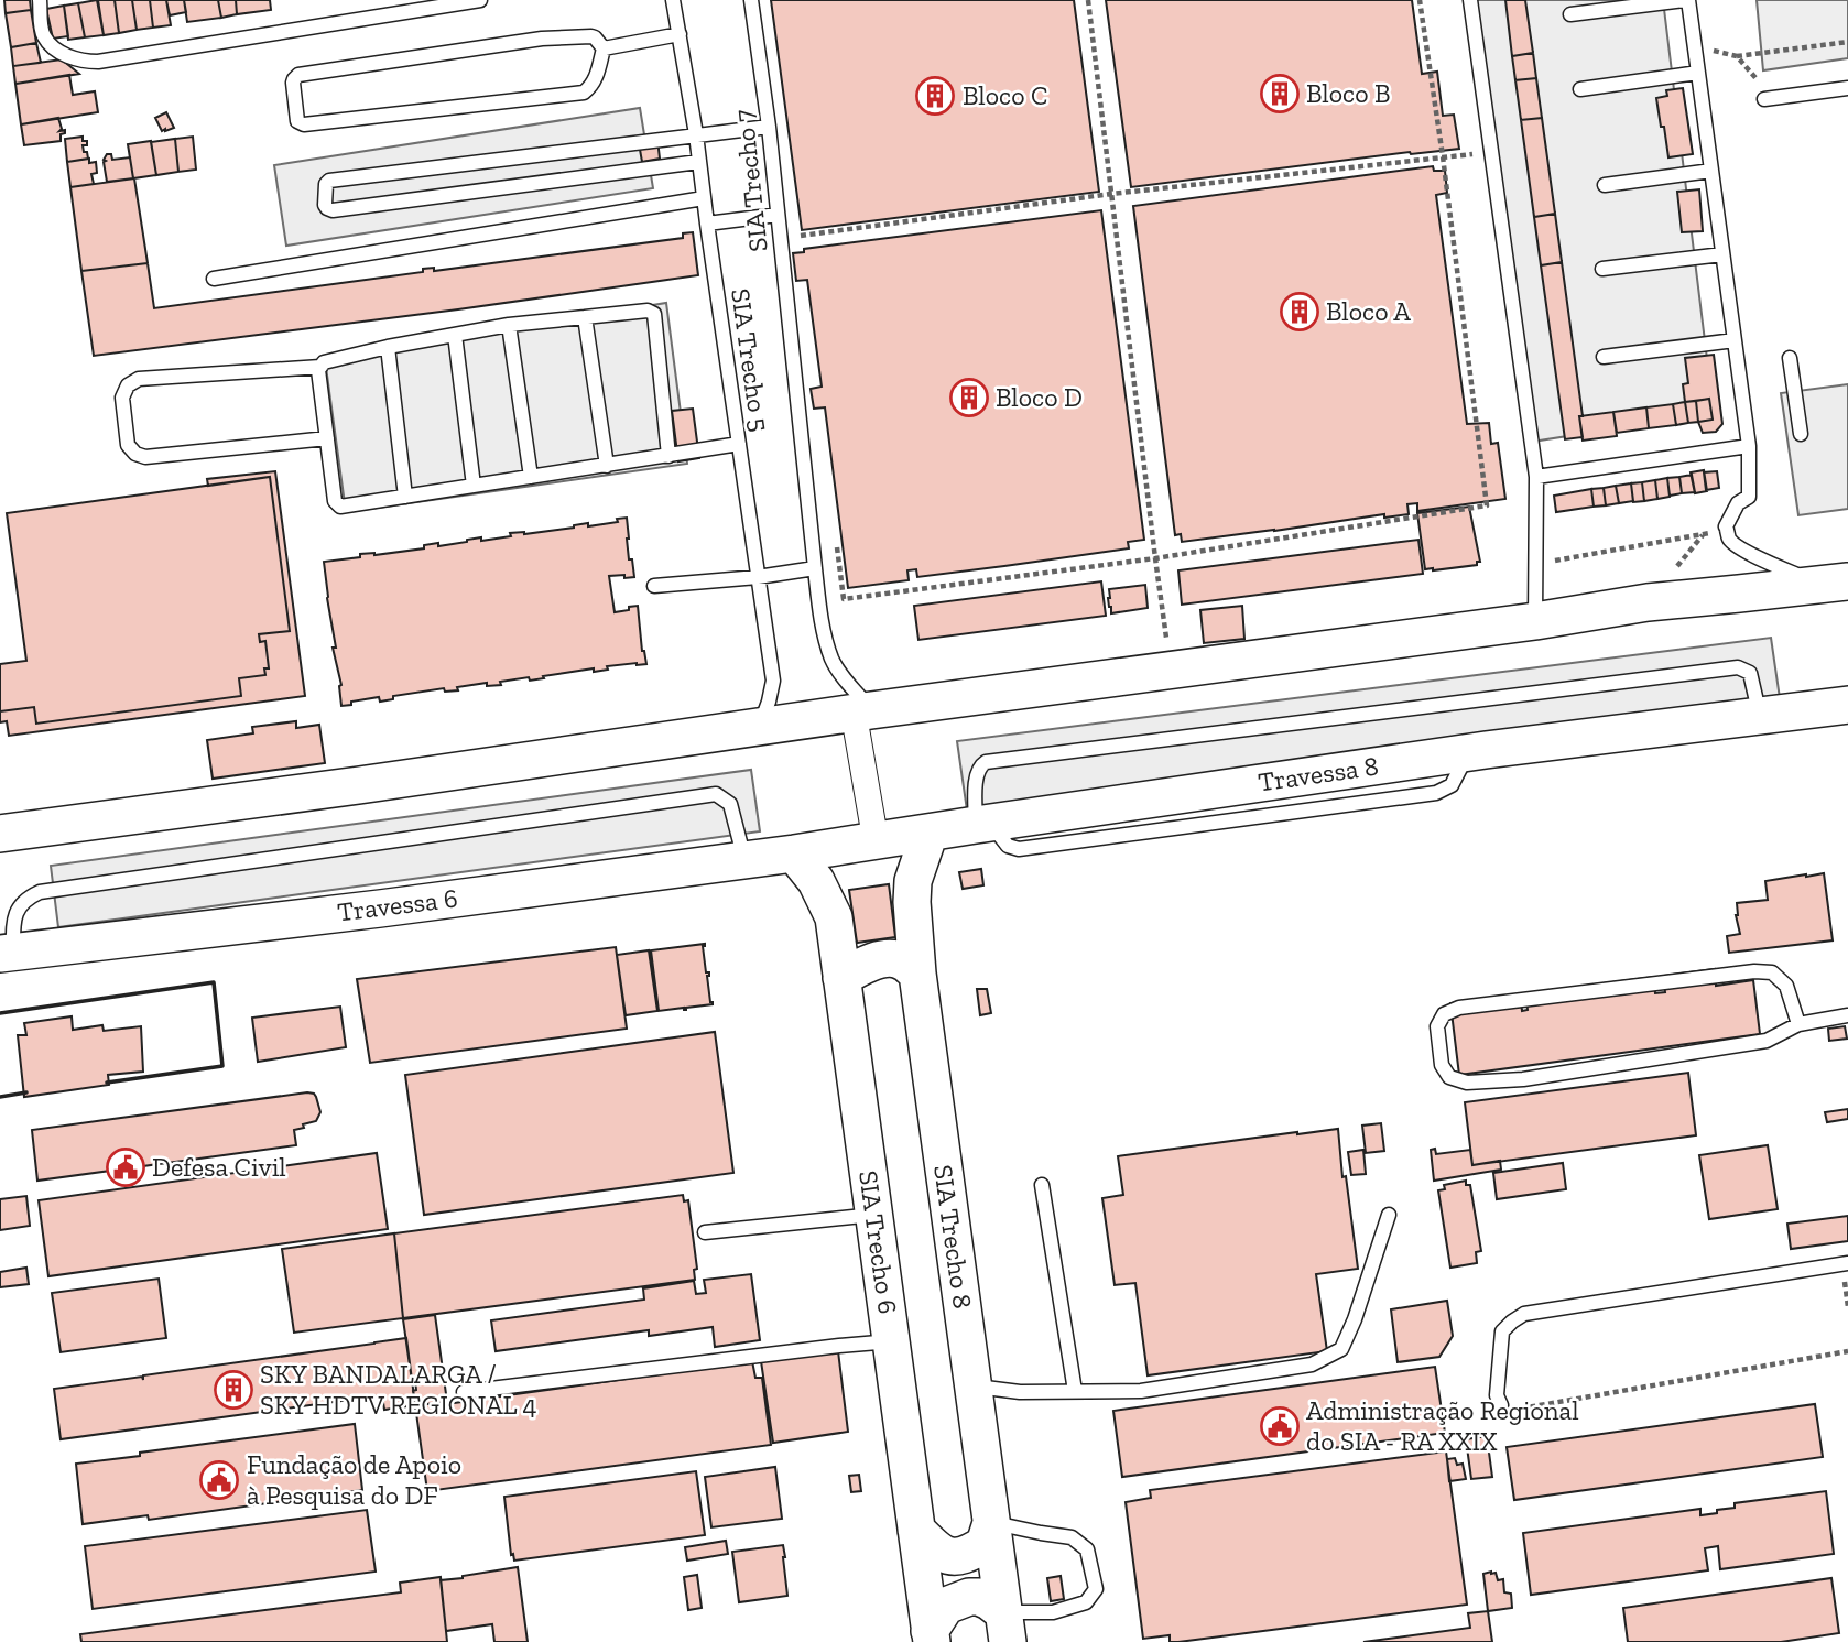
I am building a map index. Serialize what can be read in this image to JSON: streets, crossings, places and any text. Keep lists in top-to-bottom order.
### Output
{
  "streets": {
    "main road": [
      "Travessa 8",
      "Travessa 6",
      "SIA Trecho 8",
      "SIA Trecho 6"
    ],
    "lane": ["SIA Trecho 7", "SIA Trecho 5"]
  },
  "crossings": [
    ["Travessa 8", "Travessa 6"],
    ["Travessa 8", "SIA Trecho 8"],
    ["Travessa 8", "SIA Trecho 6"],
    ["Travessa 6", "SIA Trecho 6"]
  ],
  "places": {
    "building": [
      "Bloco B",
      "Bloco C",
      "Bloco A",
      "Bloco D",
      "SKY BANDALARGA / SKY HDTV REGIONAL 4"
    ],
    "public building": ["Defesa Civil", "Administração Regional do SIA - RA XXIX", "Fundação de Apoio à Pesquisa do DF"]
  }
}
